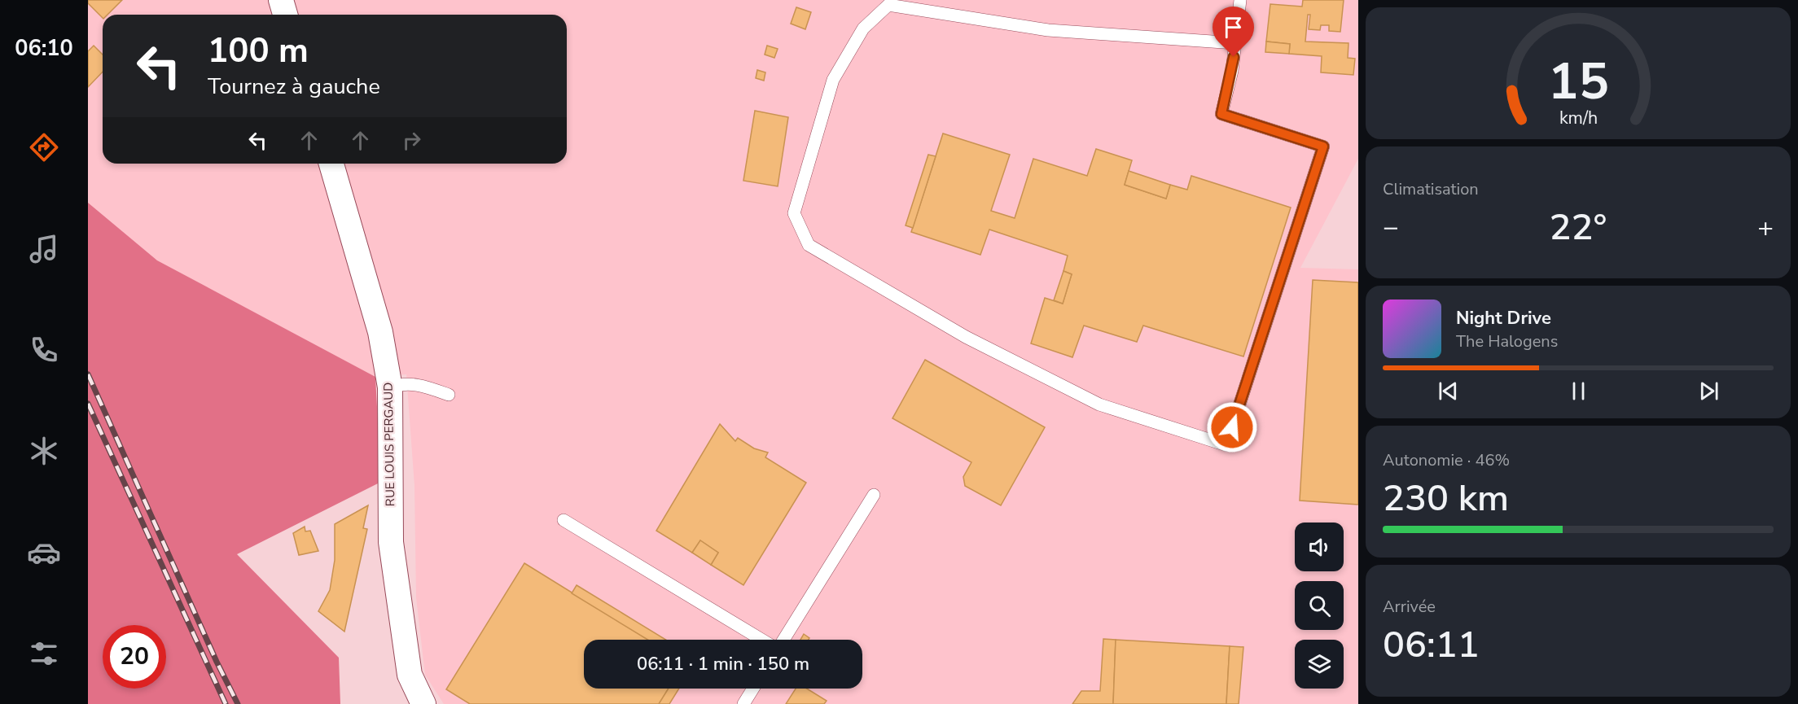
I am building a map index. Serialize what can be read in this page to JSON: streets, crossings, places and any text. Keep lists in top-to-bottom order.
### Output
{
  "streets": {
    "street": ["RUE LOUIS PERGAUD"]
  },
  "page": {
    "tabs": "06:10",
    "turn": ["100 m", "Tournez à gauche"],
    "tile": [
      "Climatisation",
      ["Autonomie · 46%", "230 km"],
      ["Arrivée", "06:11"]
    ],
    "heat": ["−", "22°", "+"],
    "song": ["Night Drive", "The Halogens"],
    "limit": "20",
    "trip": "06:11 · 1 min · 150 m",
    "gauge": ["15", "km/h"]
  }
}
